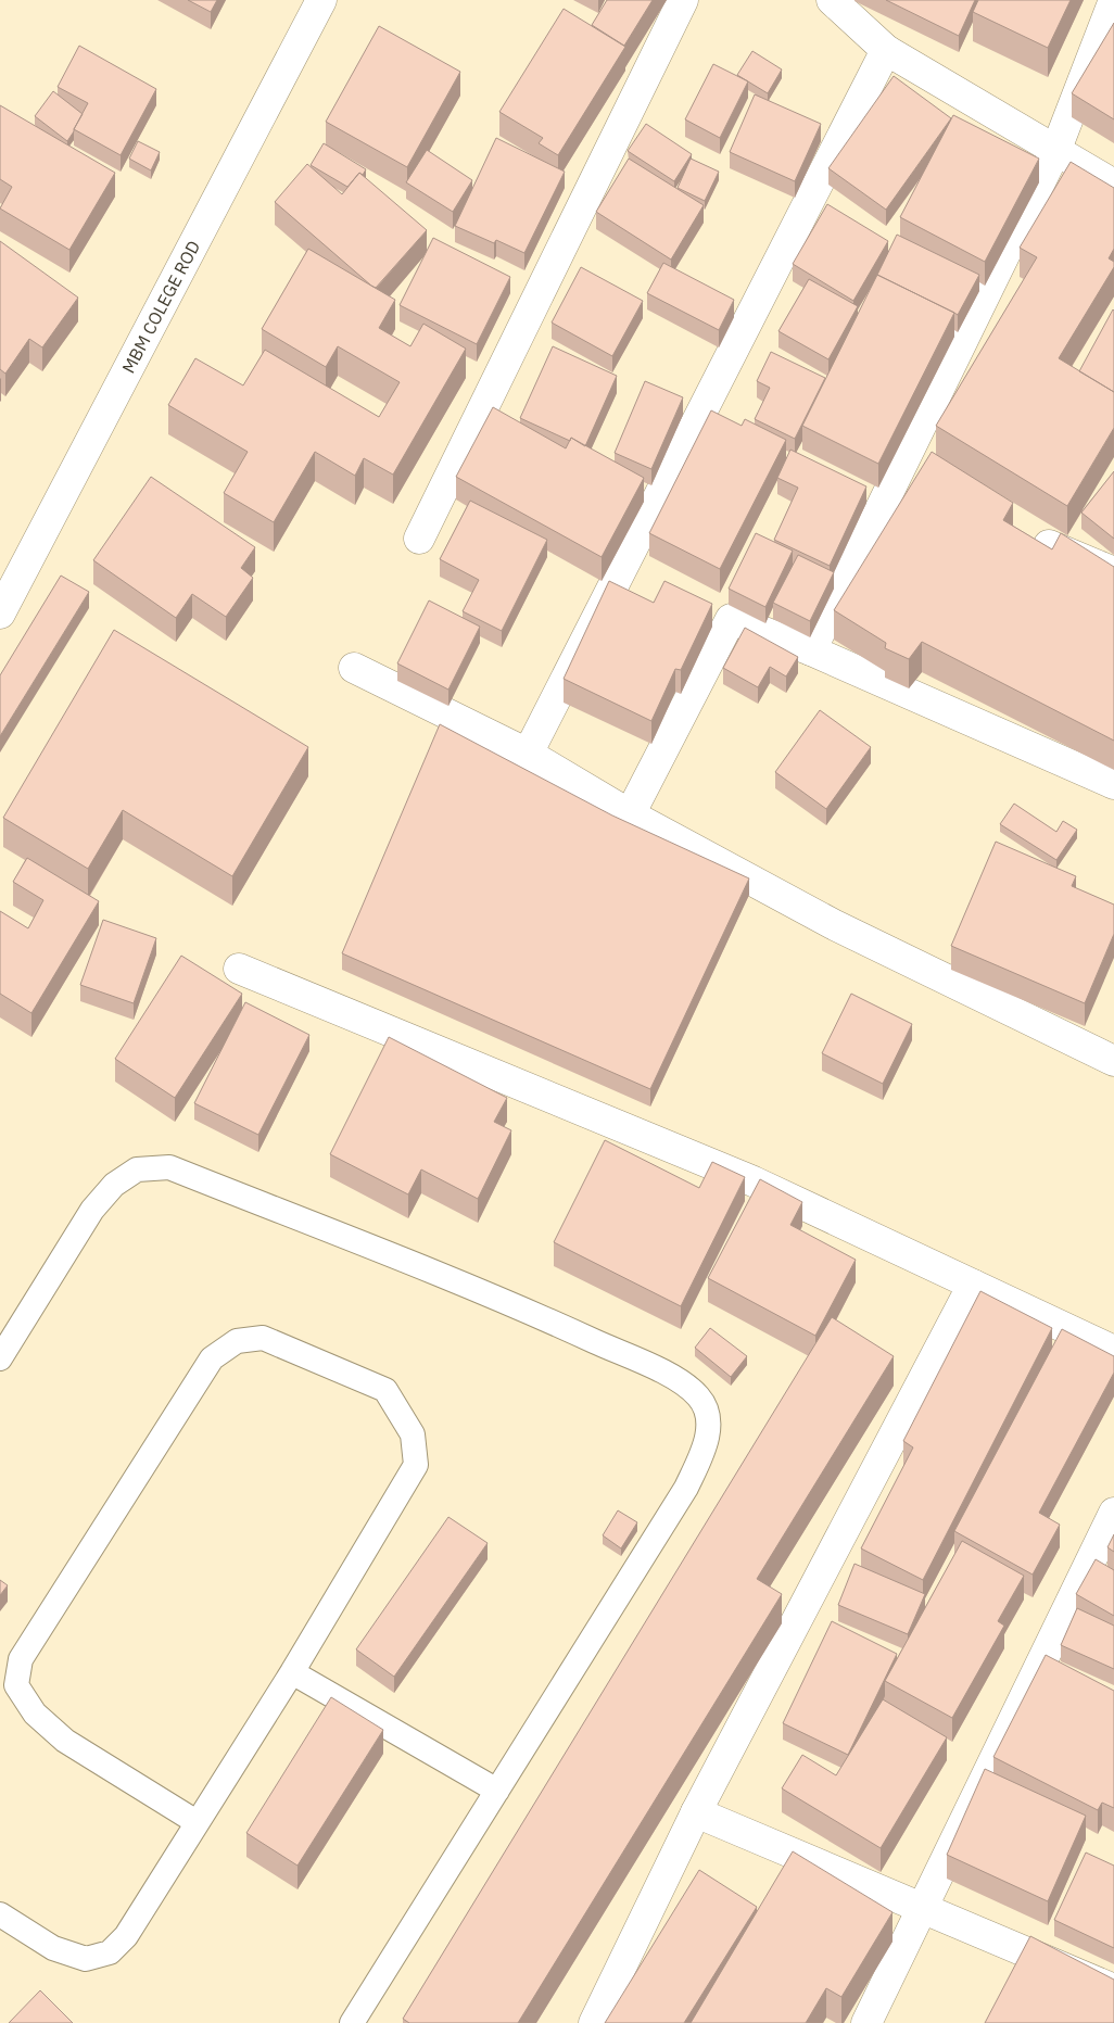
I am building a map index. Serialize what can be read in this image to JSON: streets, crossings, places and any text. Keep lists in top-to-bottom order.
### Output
{
  "streets": {
    "street": ["MBM COLEGE ROD"]
  }
}
